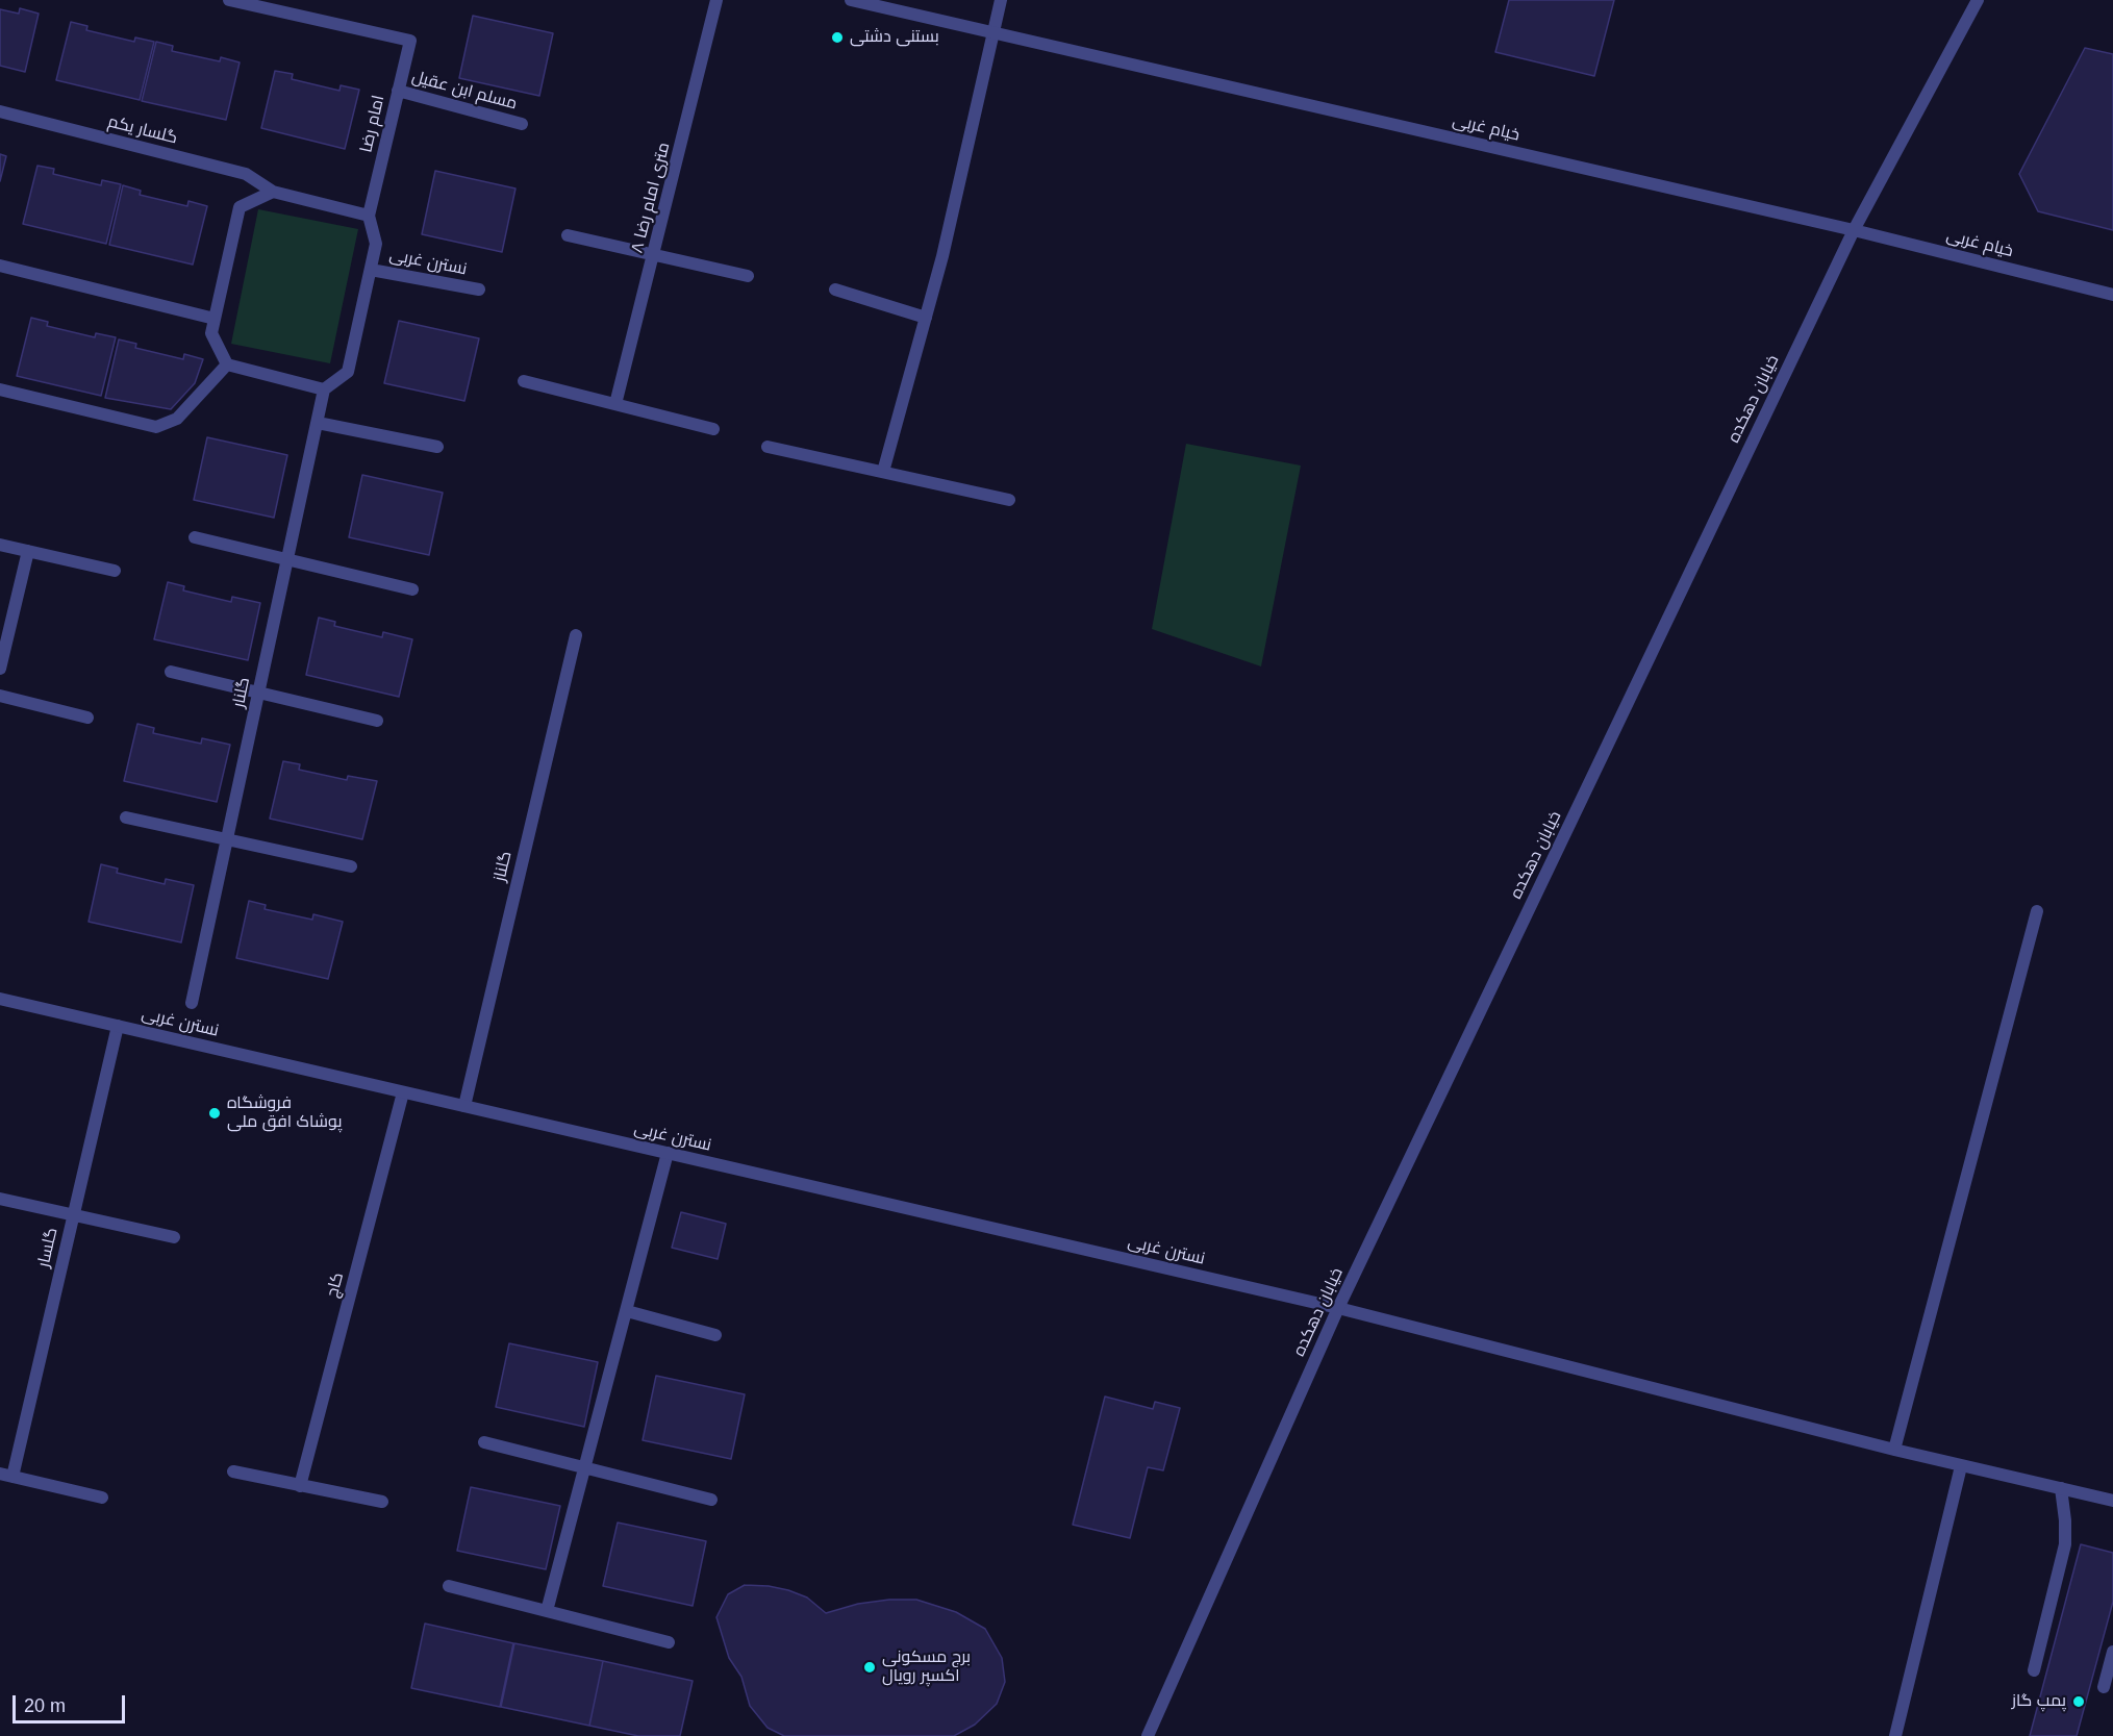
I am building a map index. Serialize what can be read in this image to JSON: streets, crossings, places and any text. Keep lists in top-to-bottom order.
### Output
{
  "streets": {
    "street": [
      "مسلم ابن عقیل",
      "امام رضا",
      "خیام غربی",
      "گلسار یکم",
      "۸ متری امام رضا",
      "نسترن غربی",
      "خیابان دهکده",
      "گلنار",
      "گلناز",
      "گلسار",
      "کاج"
    ]
  },
  "crossings": [
    ["مسلم ابن عقیل", "امام رضا"],
    ["امام رضا", "گلسار یکم"],
    ["امام رضا", "نسترن غربی"],
    ["امام رضا", "گلنار"],
    ["خیام غربی", "خیابان دهکده"],
    ["گلسار یکم", "نسترن غربی"],
    ["گلسار یکم", "گلنار"],
    ["نسترن غربی", "خیابان دهکده"],
    ["نسترن غربی", "گلنار"],
    ["نسترن غربی", "گلناز"],
    ["نسترن غربی", "گلسار"],
    ["نسترن غربی", "کاج"]
  ],
  "places": [
    "بستنی دشتی",
    "فروشگاه پوشاک افق ملی",
    "برج مسکونی اکسپر رویال",
    "پمپ گاز"
  ],
  "scale_bar": "20 m"
}
